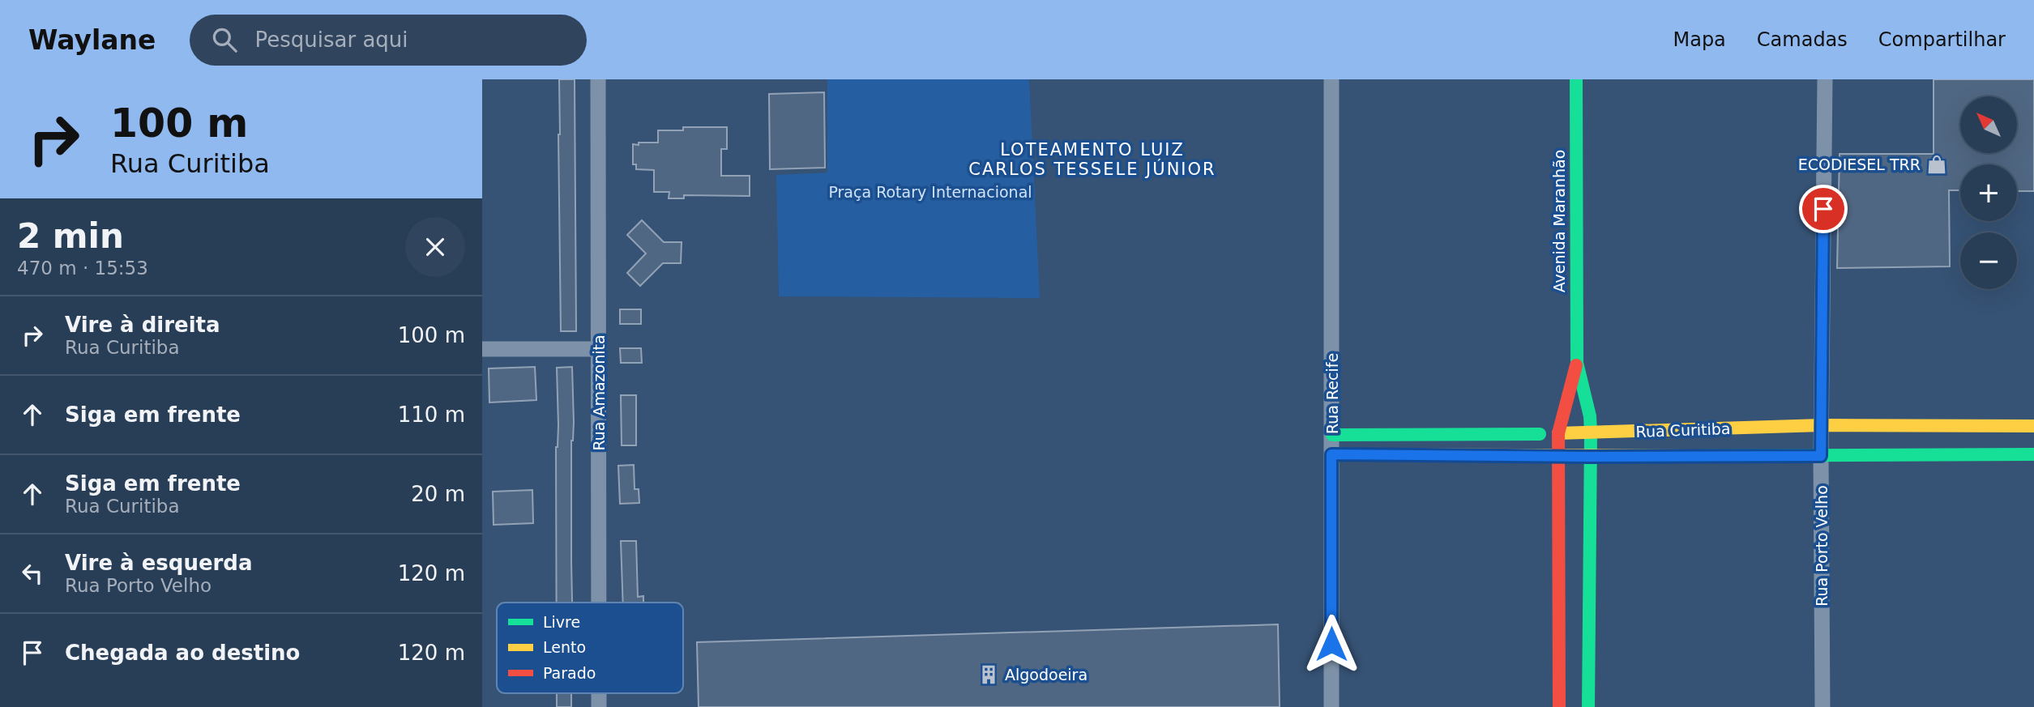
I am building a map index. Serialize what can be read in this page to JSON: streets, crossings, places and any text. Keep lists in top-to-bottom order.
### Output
{
  "streets": {
    "street": [
      "Avenida Maranhão",
      "Rua Amazonita",
      "Rua Recife",
      "Rua Curitiba",
      "Rua Porto Velho"
    ]
  },
  "crossings": [
    ["Rua Recife", "Rua Curitiba"],
    ["Rua Curitiba", "Rua Porto Velho"]
  ],
  "districts": ["LOTEAMENTO LUIZ CARLOS TESSELE JÚNIOR"],
  "parks": ["Praça Rotary Internacional"],
  "places": {
    "shop": ["ECODIESEL TRR"],
    "building": ["Algodoeira"]
  },
  "legend": ["Livre", "Lento", "Parado"],
  "north": "top left",
  "page": {
    "header": "Waylane",
    "search": "Pesquisar aqui",
    "nav": ["Mapa", "Camadas", "Compartilhar"],
    "turn": ["100 m", "Rua Curitiba"],
    "map_buttons": ["+", "−"],
    "heading": ["2 min", "470 m · 15:53"],
    "list": [
      {
        "name": "Vire à direita",
        "note": "Rua Curitiba",
        "value": "100 m"
      },
      {
        "name": "Siga em frente",
        "value": "110 m"
      },
      {
        "name": "Siga em frente",
        "note": "Rua Curitiba",
        "value": "20 m"
      },
      {
        "name": "Vire à esquerda",
        "note": "Rua Porto Velho",
        "value": "120 m"
      },
      {
        "name": "Chegada ao destino",
        "value": "120 m"
      }
    ]
  }
}
